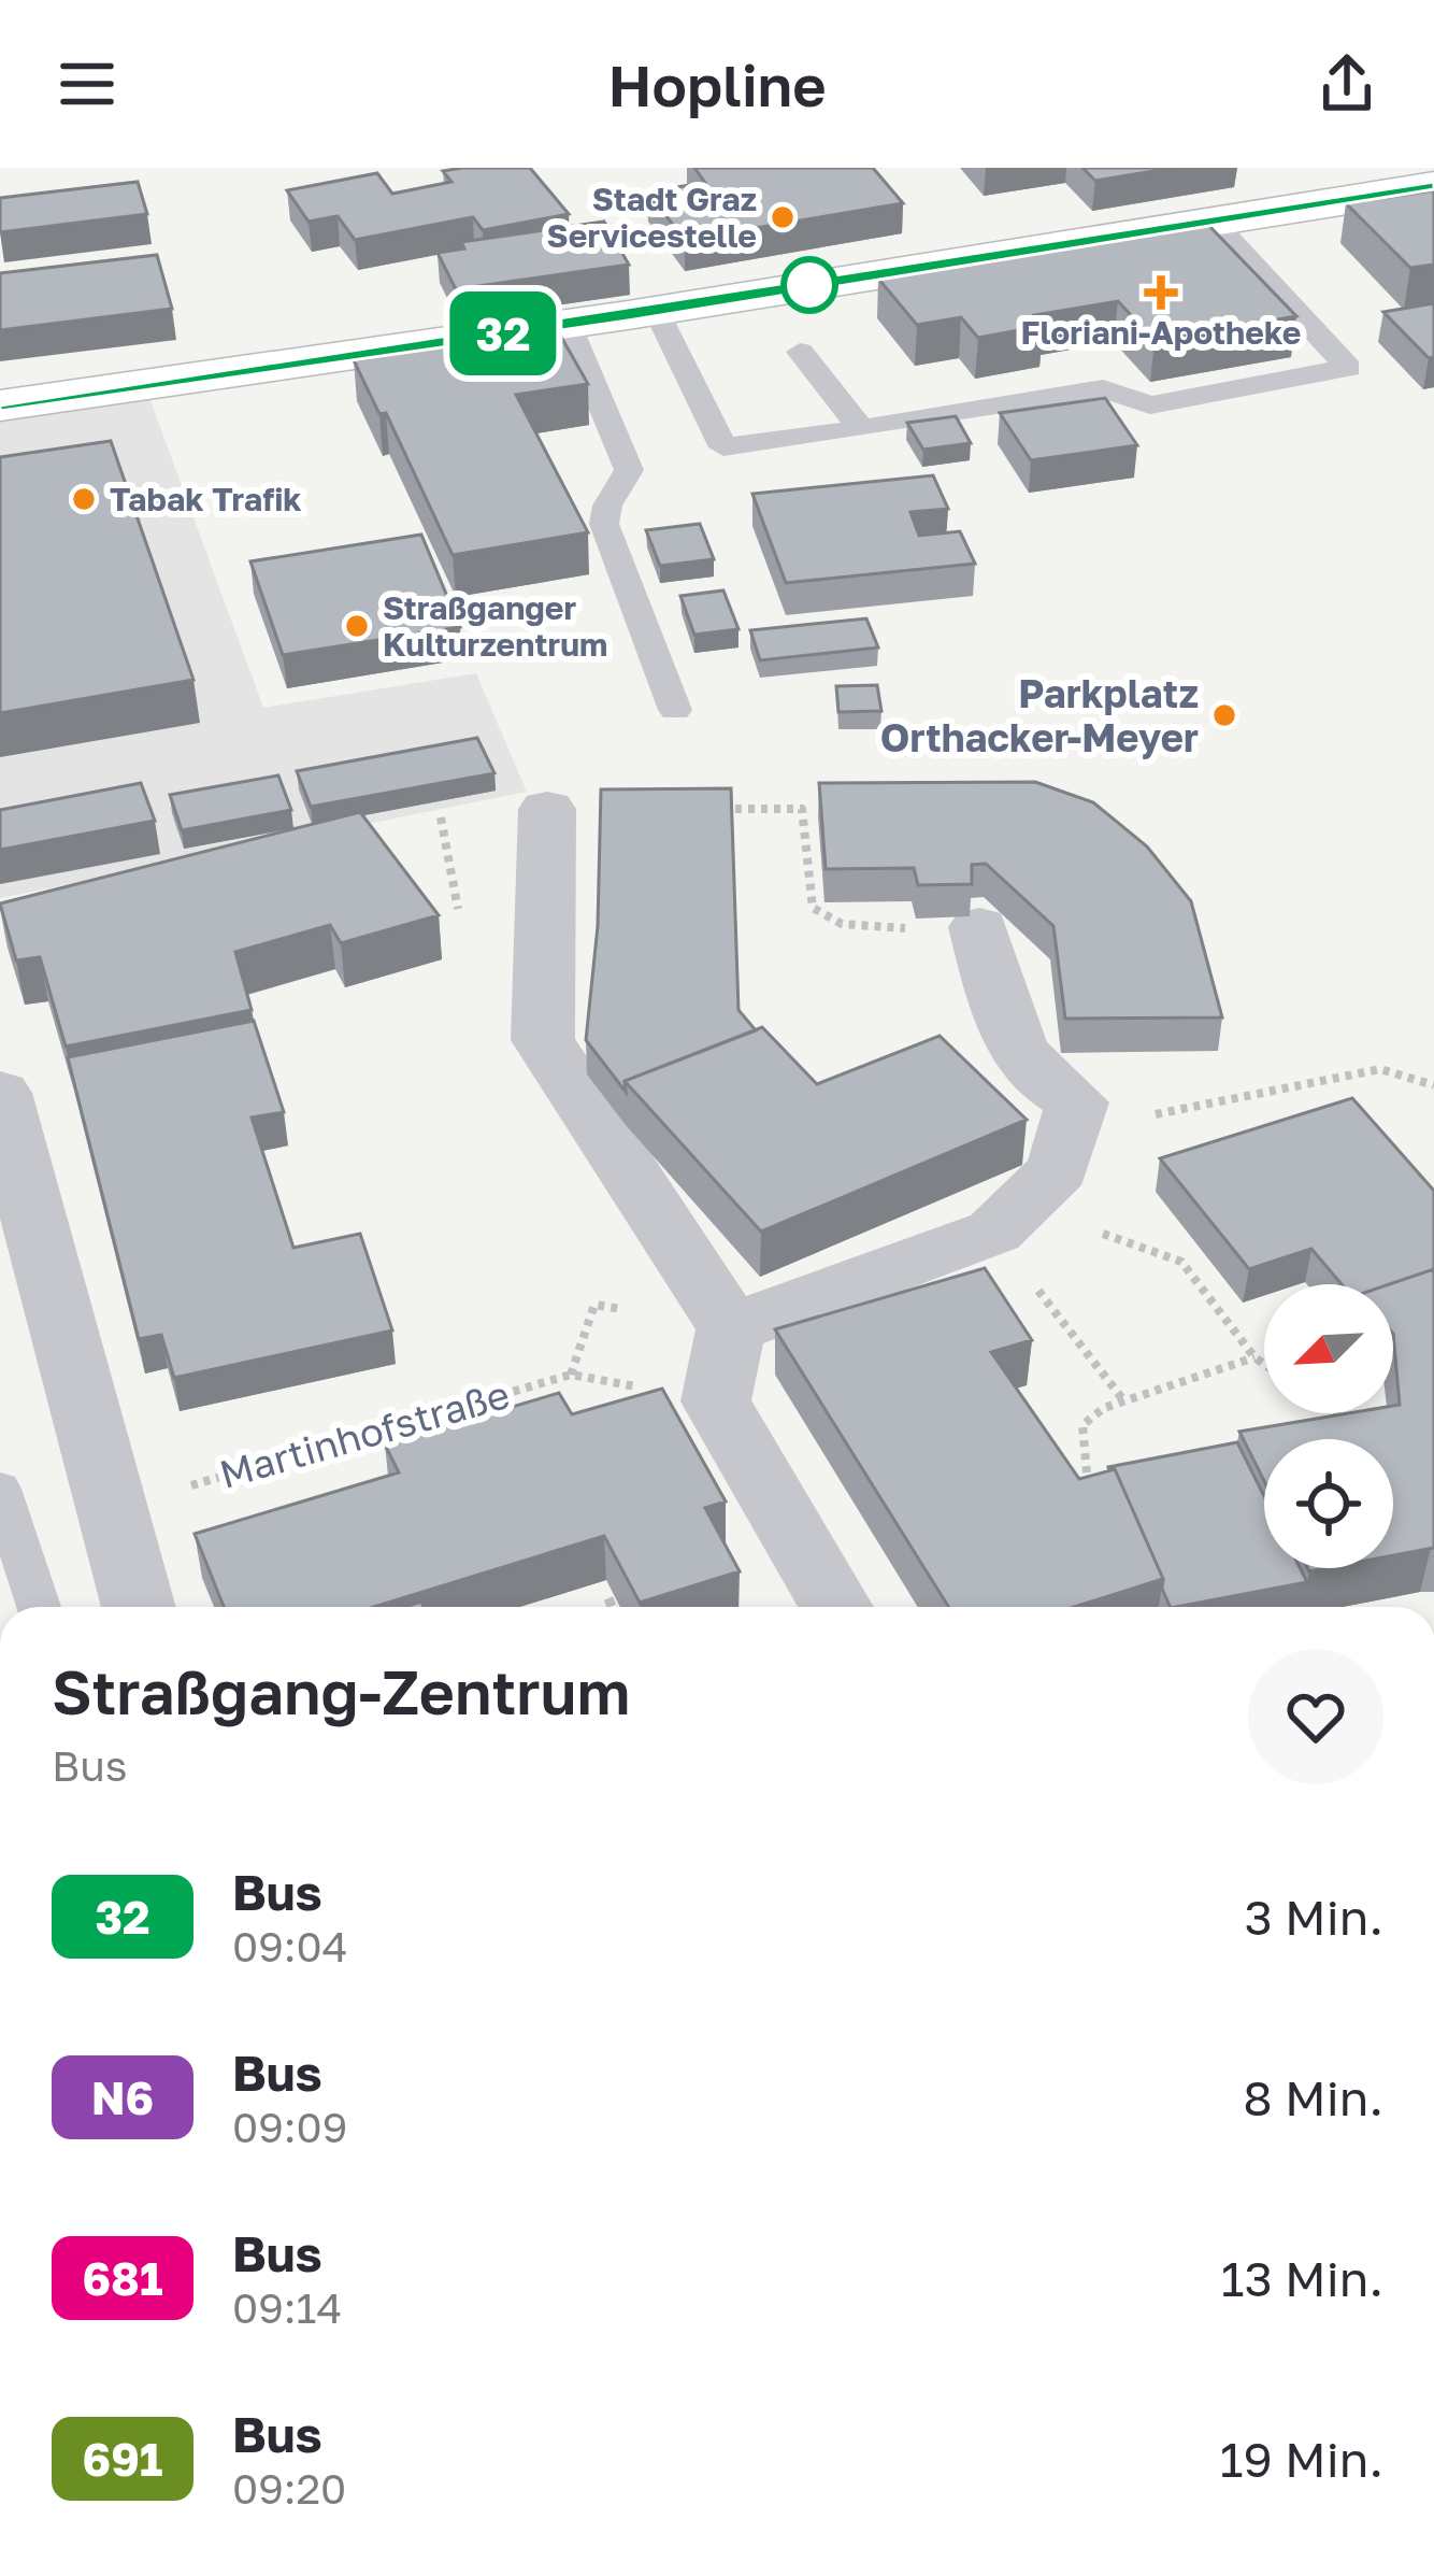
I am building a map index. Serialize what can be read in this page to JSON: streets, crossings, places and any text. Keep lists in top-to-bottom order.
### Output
{
  "streets": {
    "path": ["Martinhofstraße"]
  },
  "places": {
    "other": [
      "Stadt Graz Servicestelle",
      "Tabak Trafik",
      "Straßganger Kulturzentrum",
      "Parkplatz Orthacker-Meyer"
    ],
    "health": ["Floriani-Apotheke"]
  },
  "lines": ["bus line 32"],
  "north": "bottom left",
  "page": {
    "header": "Hopline",
    "on_map": "32",
    "heading": ["Straßgang-Zentrum", "Bus"],
    "list": [
      {
        "mark": "32",
        "name": "Bus",
        "note": "09:04",
        "value": "3 Min."
      },
      {
        "mark": "N6",
        "name": "Bus",
        "note": "09:09",
        "value": "8 Min."
      },
      {
        "mark": "681",
        "name": "Bus",
        "note": "09:14",
        "value": "13 Min."
      },
      {
        "mark": "691",
        "name": "Bus",
        "note": "09:20",
        "value": "19 Min."
      }
    ]
  }
}
